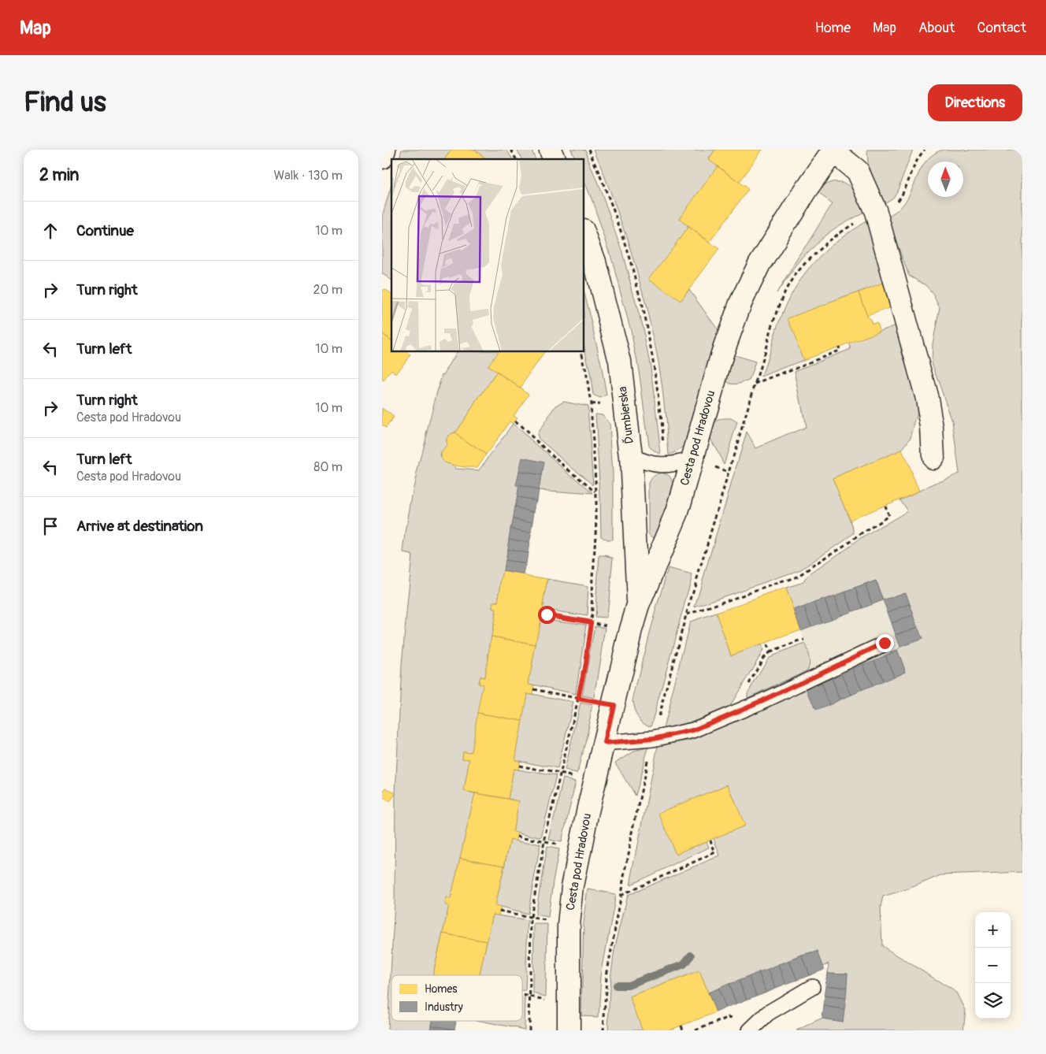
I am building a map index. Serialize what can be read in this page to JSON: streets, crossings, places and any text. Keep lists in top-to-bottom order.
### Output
{
  "streets": {
    "street": ["Ďumbierska", "Cesta pod Hradovou"]
  },
  "crossings": [
    ["Ďumbierska", "Cesta pod Hradovou"]
  ],
  "legend": ["Homes", "Industry"],
  "north": "top",
  "page": {
    "header": "Map",
    "nav": [
      "Home",
      "Map",
      "About",
      "Contact"
    ],
    "buttons": "Directions",
    "title": "Find us",
    "heading": ["2 min", "Walk · 130 m"],
    "list": [
      ["Continue", "10 m"],
      ["Turn right", "20 m"],
      ["Turn left", "10 m"],
      ["Turn right", "Cesta pod Hradovou", "10 m"],
      ["Turn left", "Cesta pod Hradovou", "80 m"],
      "Arrive at destination"
    ],
    "map_buttons": ["+", "−"]
  }
}
